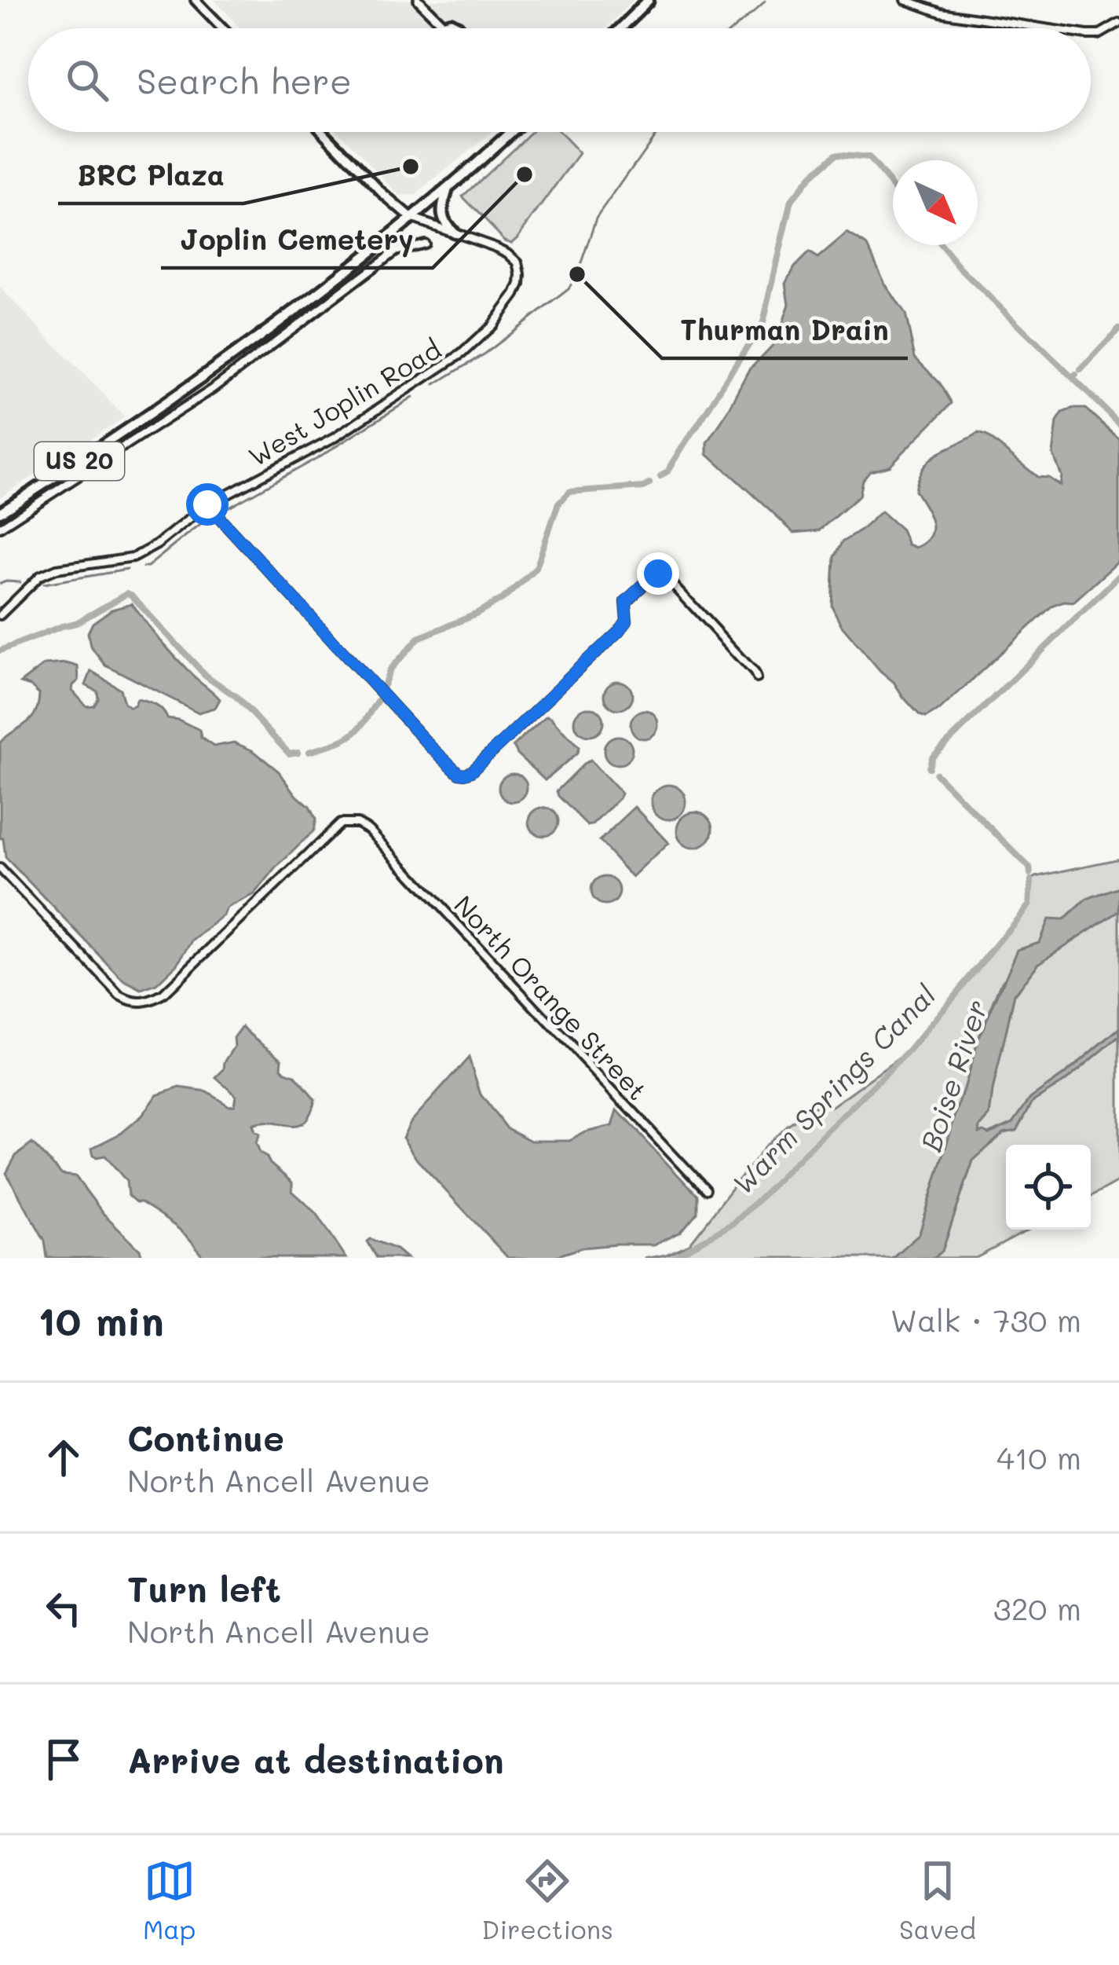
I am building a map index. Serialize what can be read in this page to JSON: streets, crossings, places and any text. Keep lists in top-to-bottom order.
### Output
{
  "streets": {
    "main road": ["US 20"],
    "street": ["West Joplin Road", "North Orange Street"]
  },
  "crossings": [
    ["West Joplin Road", "US 20"]
  ],
  "water": ["Boise River", "Warm Springs Canal"],
  "places": ["BRC Plaza", "Joplin Cemetery", "Thurman Drain"],
  "north": "bottom right",
  "page": {
    "search": "Search here",
    "heading": ["10 min", "Walk · 730 m"],
    "list": [
      ["Continue", "North Ancell Avenue", "410 m"],
      ["Turn left", "North Ancell Avenue", "320 m"],
      "Arrive at destination"
    ],
    "nav": ["Map", "Directions", "Saved"]
  }
}
